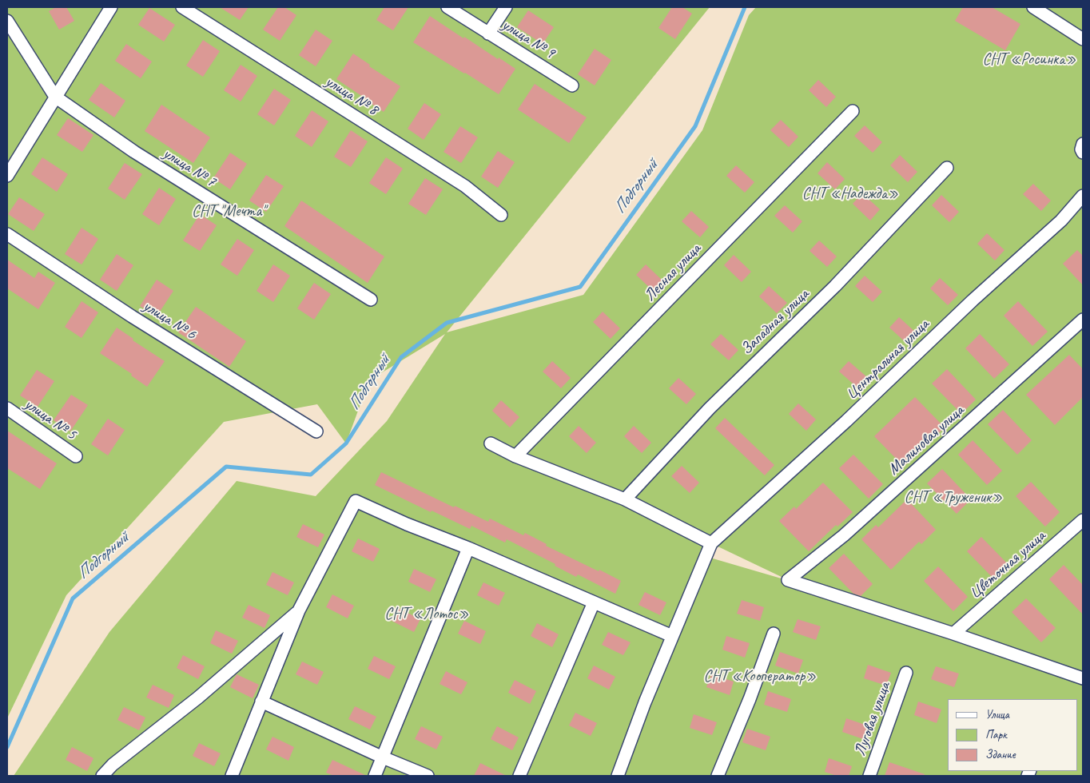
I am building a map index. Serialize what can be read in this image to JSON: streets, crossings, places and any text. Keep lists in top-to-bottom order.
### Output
{
  "streets": {
    "street": [
      "улица № 9",
      "улица № 8",
      "улица № 7",
      "Лесная улица",
      "улица № 6",
      "Западная улица",
      "Центральная улица",
      "улица № 5",
      "Малиновая улица",
      "Цветочная улица",
      "Луговая улица"
    ]
  },
  "crossings": [
    ["Малиновая улица", "Цветочная улица"]
  ],
  "water": ["Подгорный"],
  "parks": [
    "СНТ «Росинка»",
    "СНТ «Надежда»",
    "СНТ \"Мечта\"",
    "СНТ «Труженик»",
    "СНТ «Лотос»",
    "СНТ «Кооператор»"
  ],
  "legend": ["Улица", "Парк", "Здание"]
}
